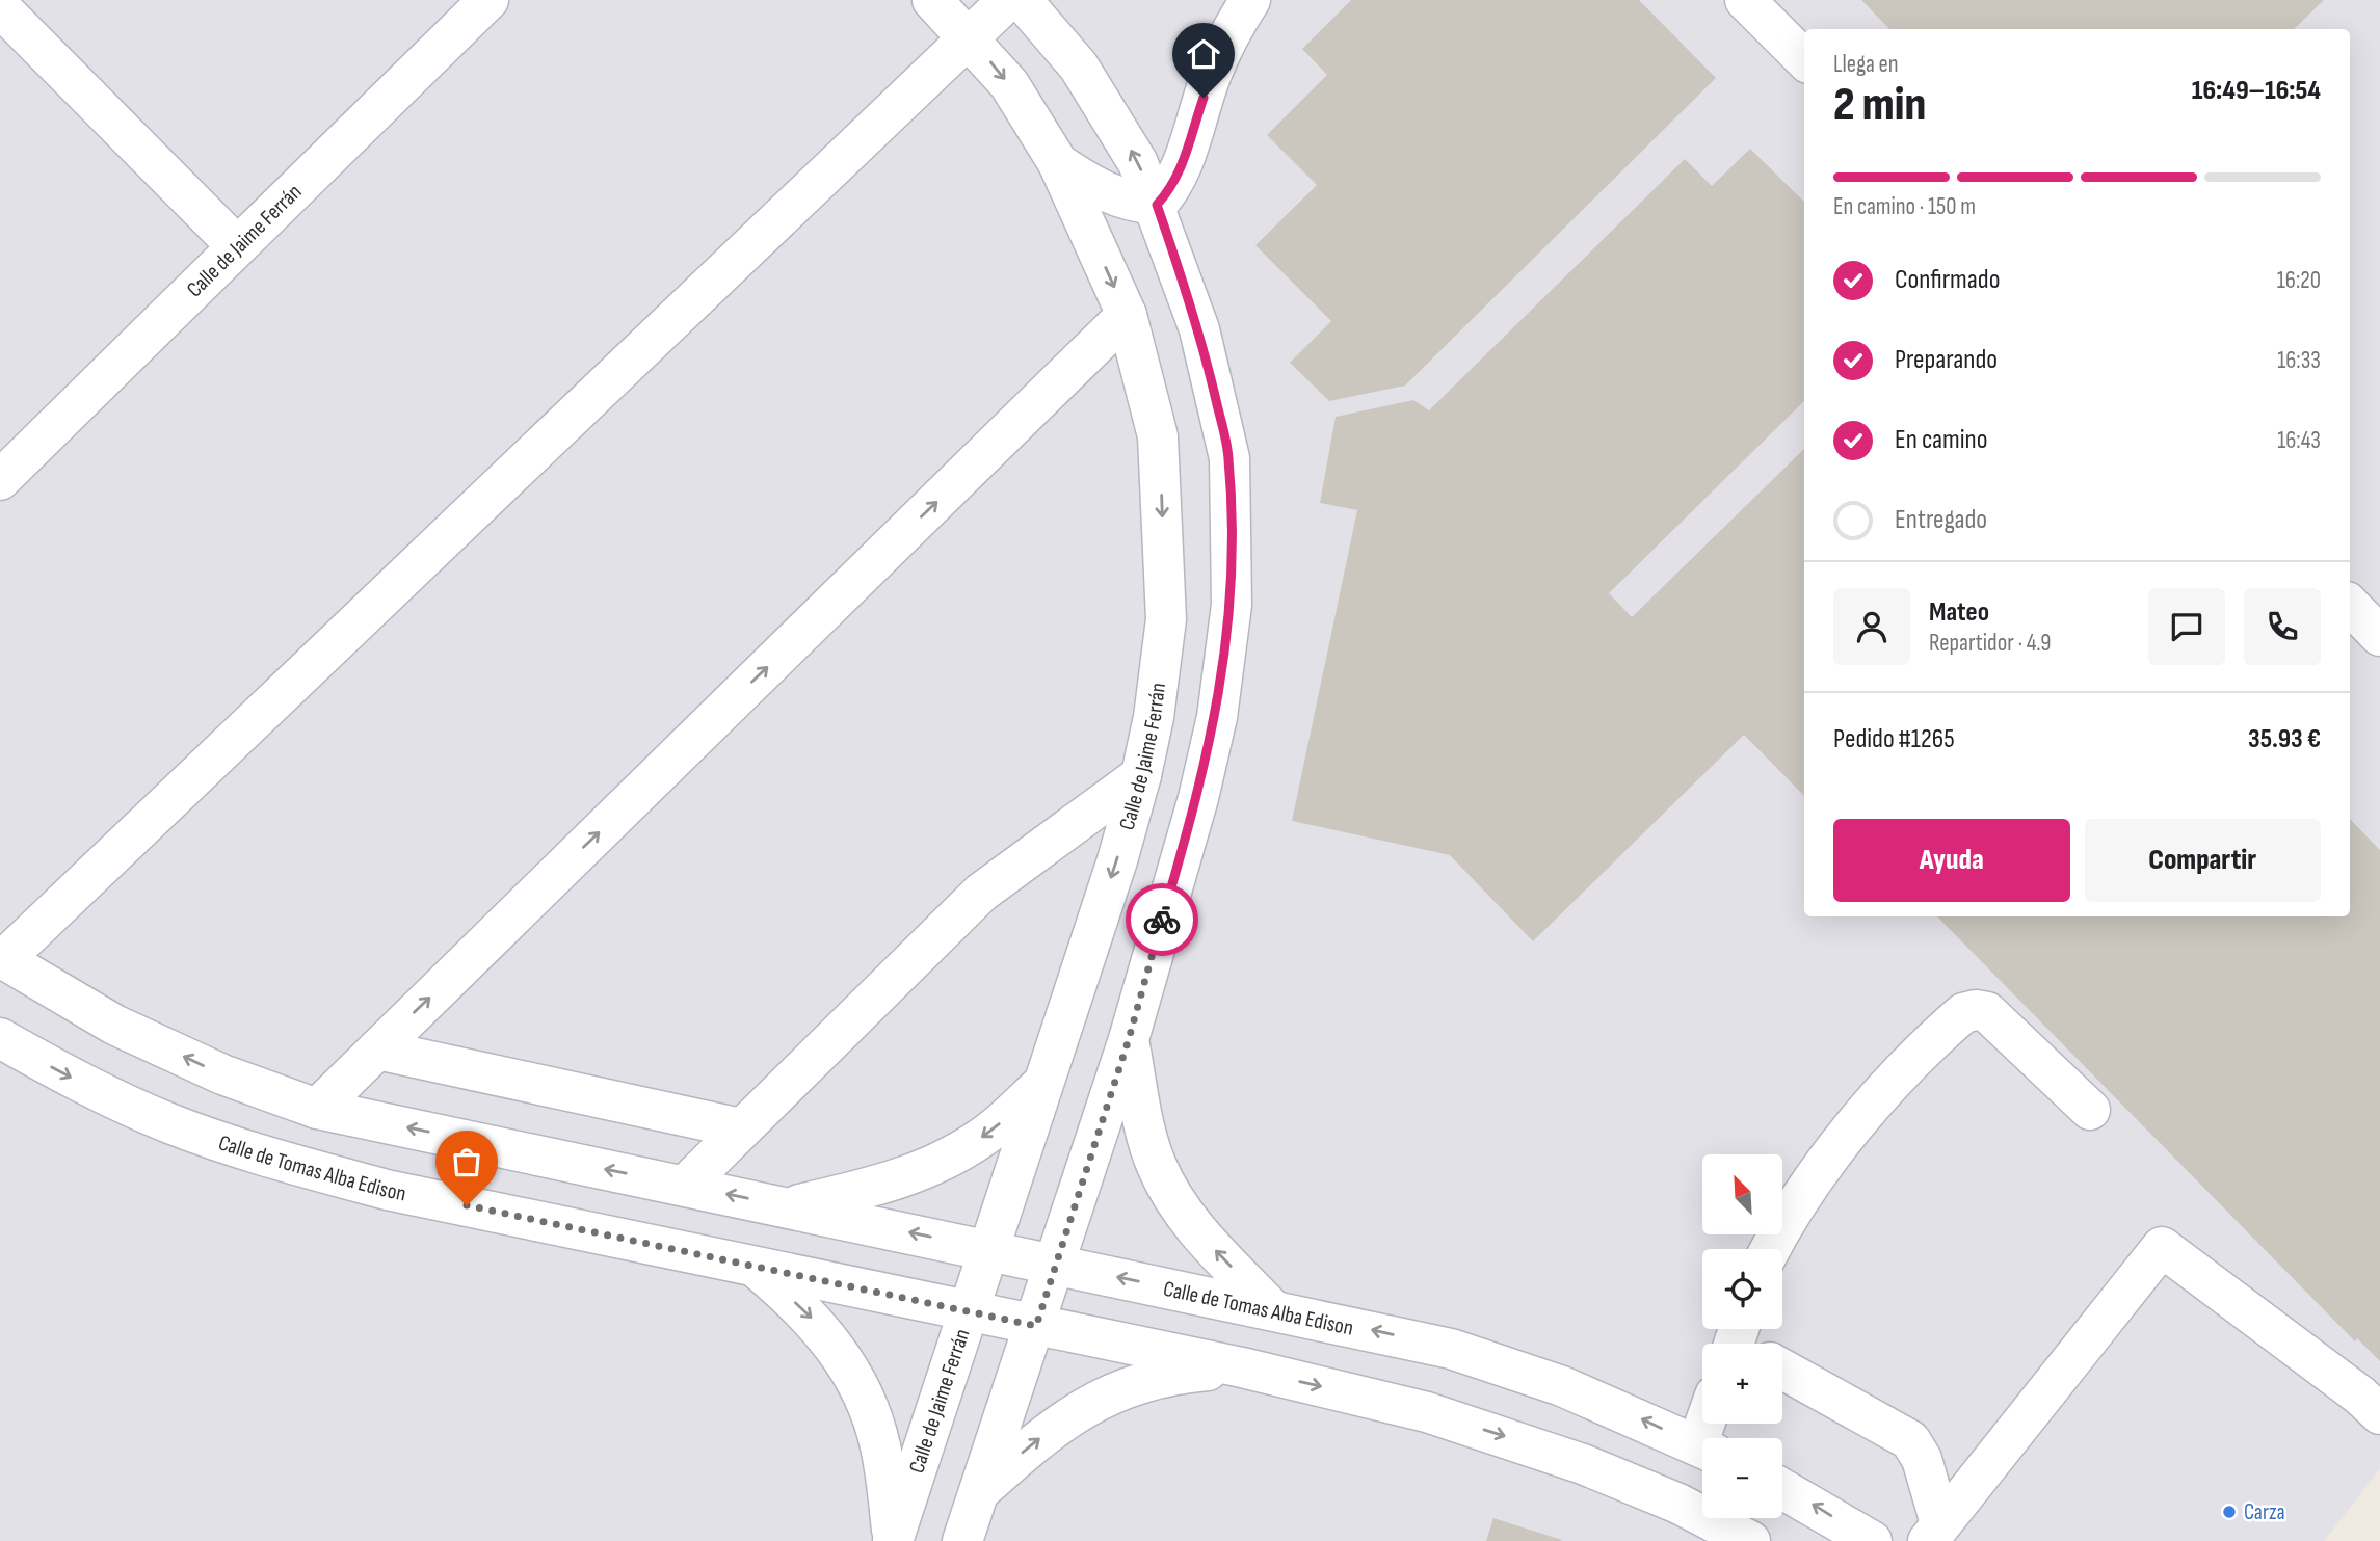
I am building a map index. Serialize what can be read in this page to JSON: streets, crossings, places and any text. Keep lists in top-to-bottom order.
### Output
{
  "streets": {
    "street": ["Calle de Jaime Ferrán", "Calle de Tomas Alba Edison"]
  },
  "crossings": [
    ["Calle de Jaime Ferrán", "Calle de Tomas Alba Edison"]
  ],
  "places": ["Carza"],
  "north": "top left",
  "page": {
    "heading": ["2 min", "Llega en", "16:49–16:54"],
    "panel": [
      "Mateo",
      "Repartidor · 4.9",
      "Pedido #1265",
      "35.93 €"
    ],
    "bar": "En camino · 150 m",
    "list": [
      ["Confirmado", "16:20"],
      ["Preparando", "16:33"],
      ["En camino", "16:43"],
      "Entregado"
    ],
    "buttons": ["Ayuda", "Compartir"],
    "map_buttons": ["+", "−"]
  }
}
